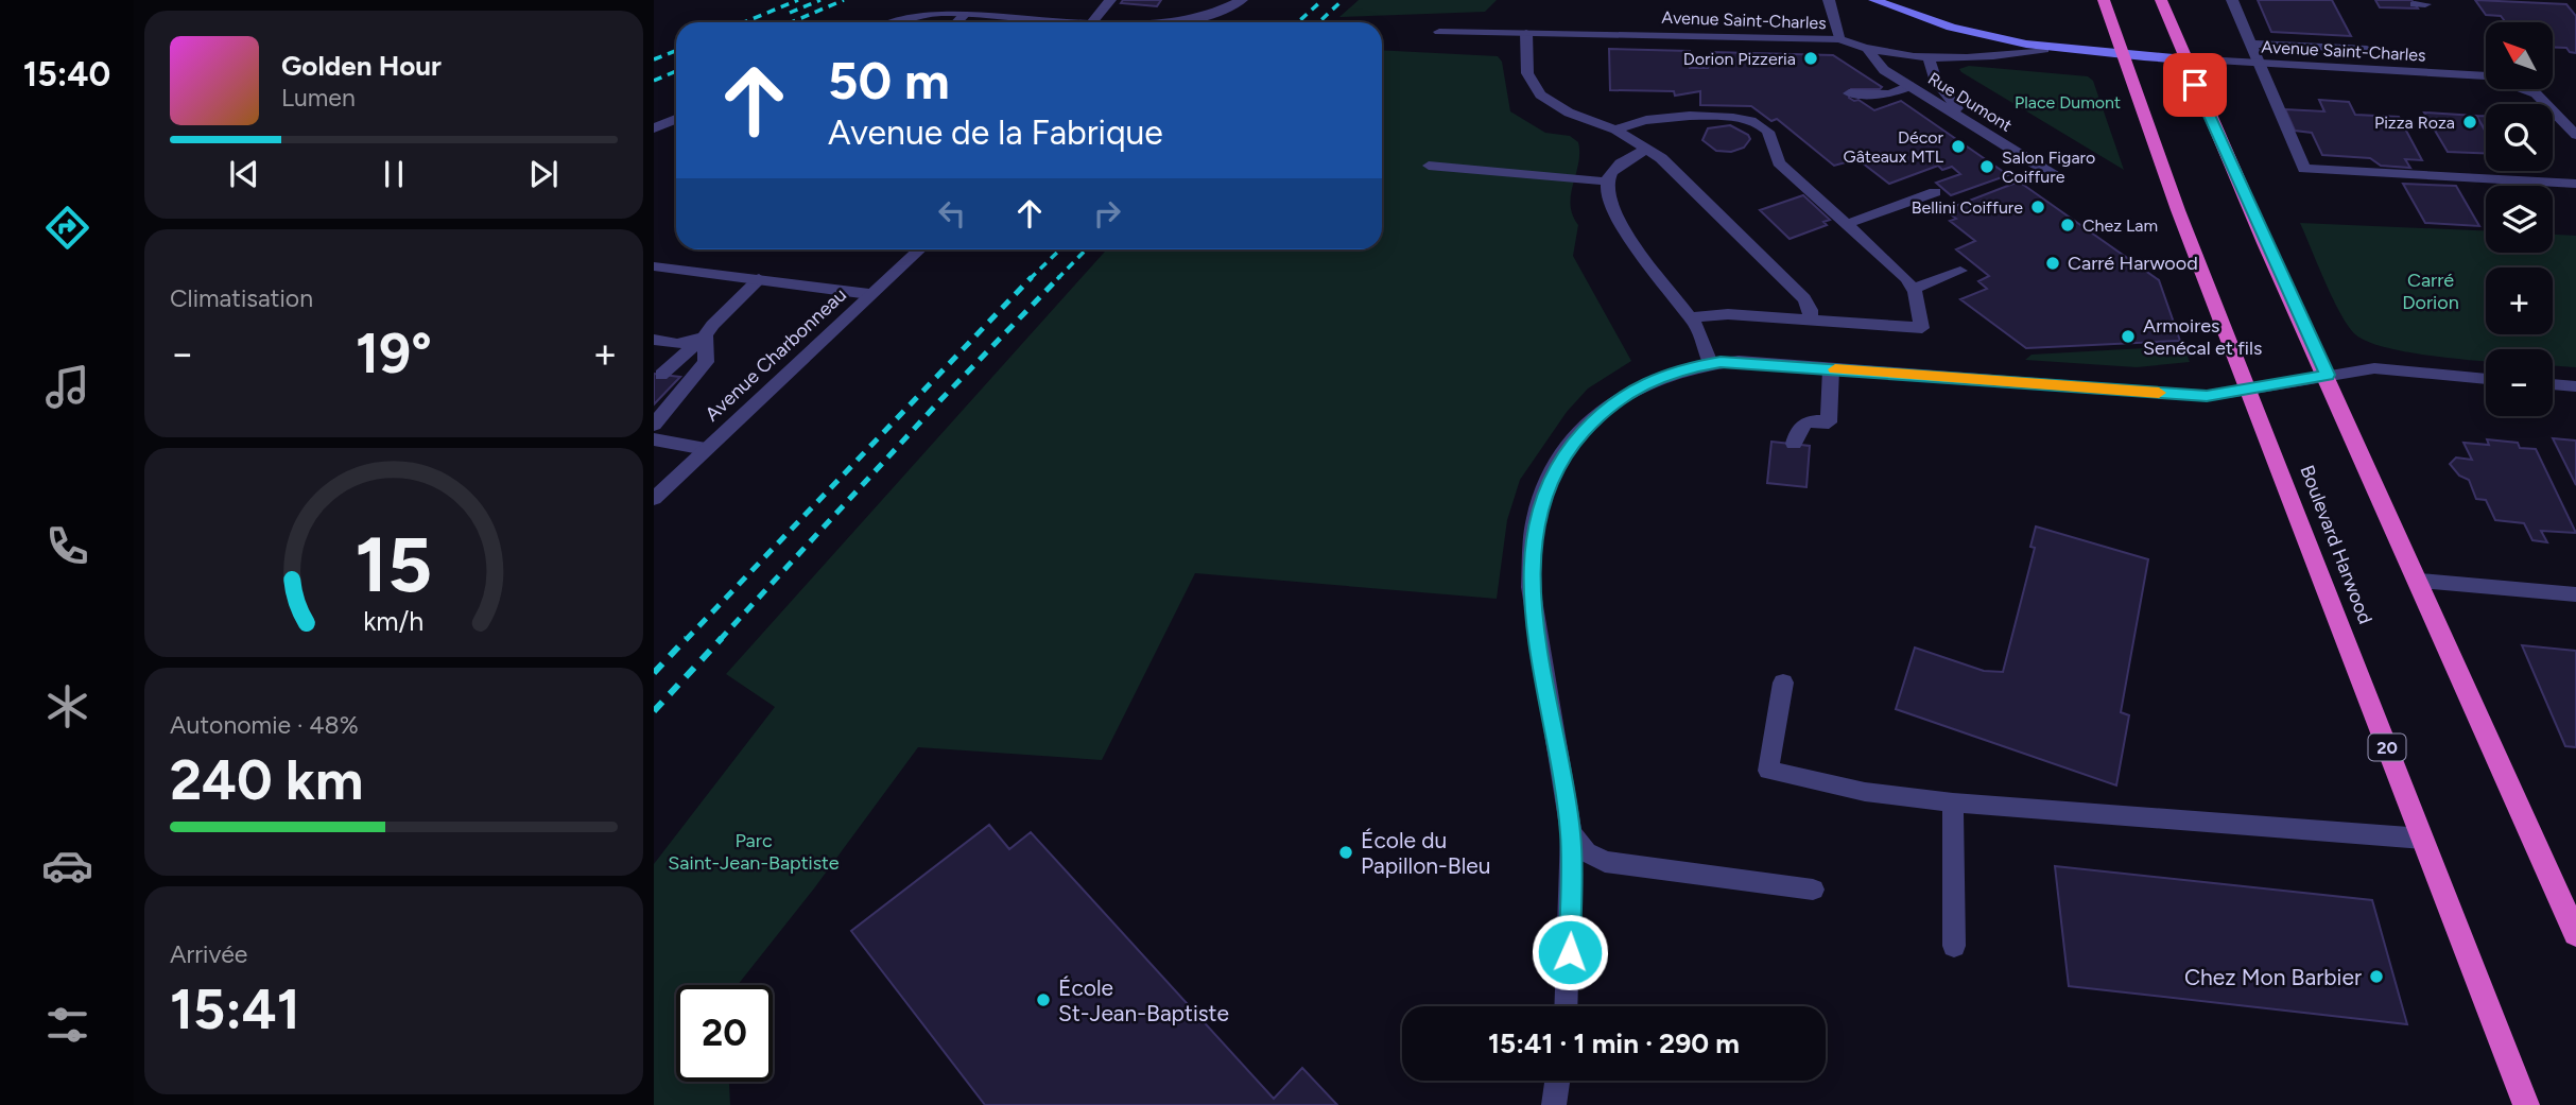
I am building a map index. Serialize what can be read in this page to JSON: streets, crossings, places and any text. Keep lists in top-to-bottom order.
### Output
{
  "streets": {
    "highway": ["Boulevard Harwood", "20"],
    "main road": ["Avenue Saint-Charles"],
    "street": ["Rue Dumont", "Avenue Charbonneau"]
  },
  "crossings": [
    ["Avenue Saint-Charles", "Rue Dumont"],
    ["Avenue Saint-Charles", "Boulevard Harwood"]
  ],
  "parks": ["Place Dumont", "Carré Dorion", "Parc Saint-Jean-Baptiste"],
  "places": [
    "Dorion Pizzeria",
    "Pizza Roza",
    "Décor Gâteaux MTL",
    "Salon Figaro Coiffure",
    "Bellini Coiffure",
    "Chez Lam",
    "Carré Harwood",
    "Armoires Senécal et fils",
    "École du Papillon-Bleu",
    "Chez Mon Barbier",
    "École St-Jean-Baptiste"
  ],
  "north": "top left",
  "page": {
    "tabs": "15:40",
    "map_buttons": ["+", "−"],
    "turn": ["50 m", "Avenue de la Fabrique"],
    "song": ["Golden Hour", "Lumen"],
    "tile": [
      "Climatisation",
      ["Autonomie · 48%", "240 km"],
      ["Arrivée", "15:41"]
    ],
    "heat": ["−", "19°", "+"],
    "limit": "20",
    "trip": "15:41 · 1 min · 290 m",
    "gauge": ["15", "km/h"]
  }
}
